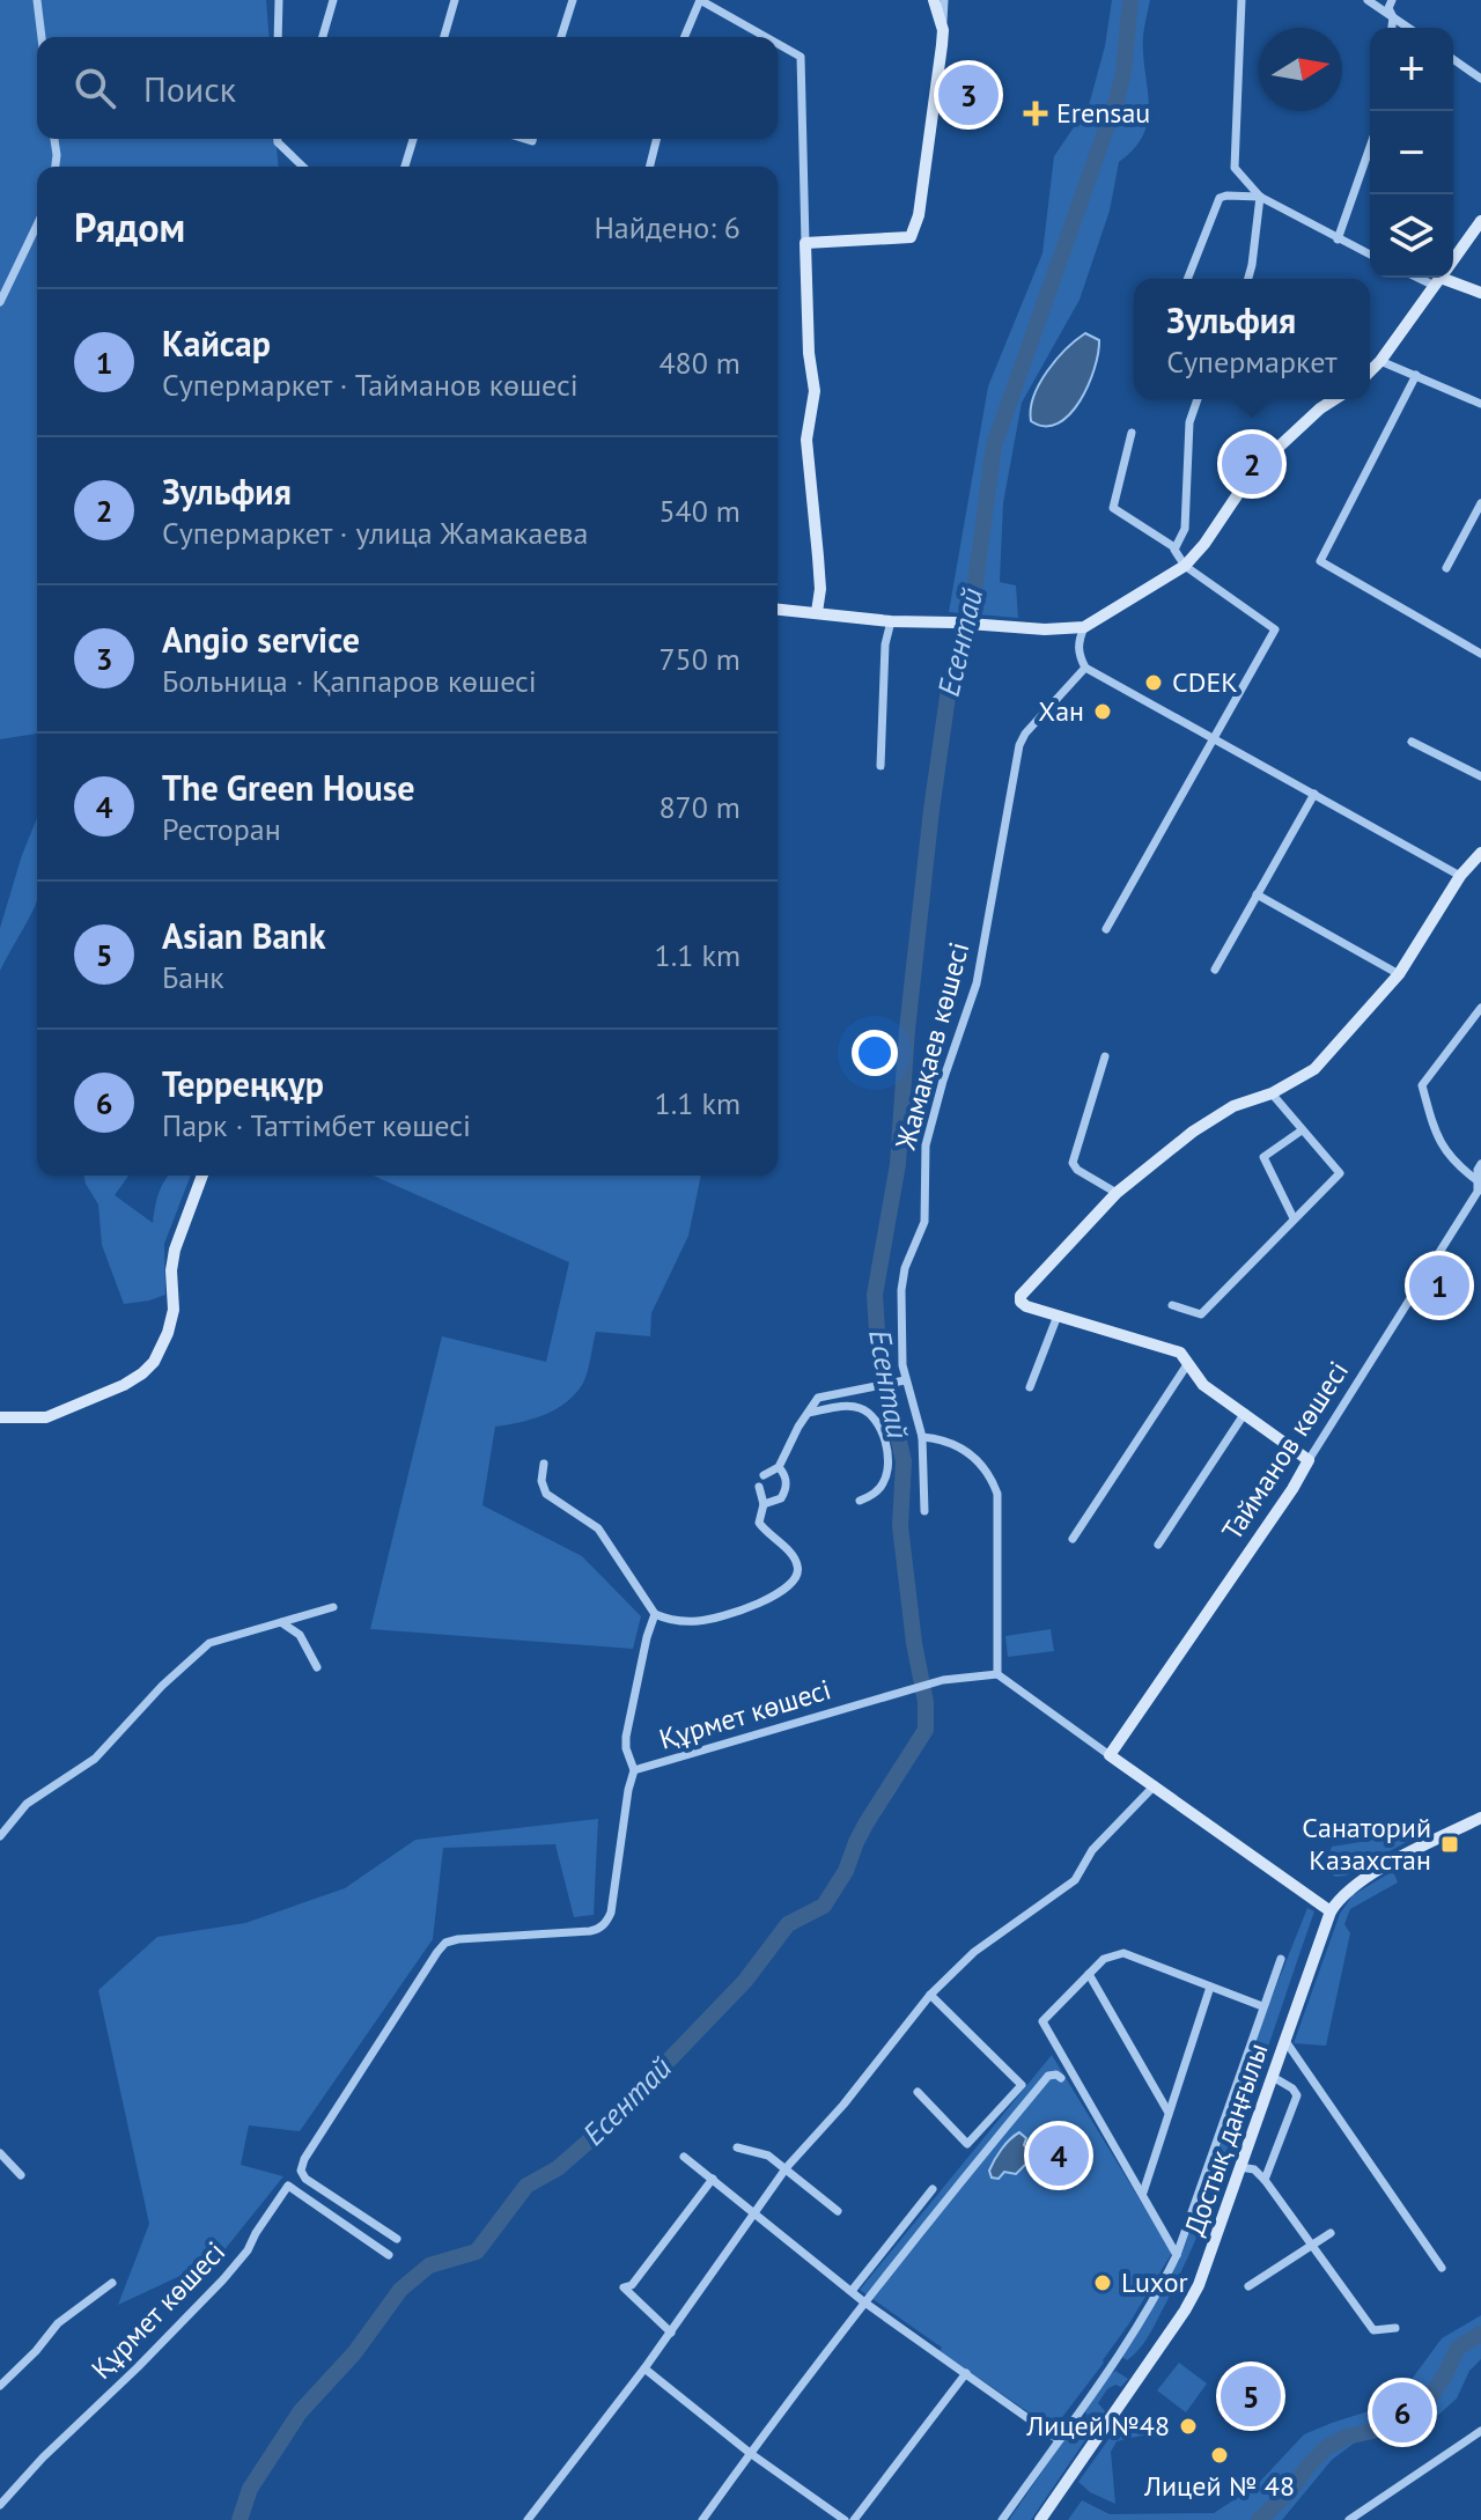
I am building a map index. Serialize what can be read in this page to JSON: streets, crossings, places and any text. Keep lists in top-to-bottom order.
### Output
{
  "streets": {
    "street": [
      "Жамақаев көшесі",
      "Тайманов көшесі",
      "Құрмет көшесі",
      "Достық даңғылы"
    ]
  },
  "water": ["Есентай"],
  "places": {
    "health": ["Erensau"],
    "other": [
      "CDEK",
      "Хан",
      "Luxor",
      "Лицей №48",
      "Лицей № 48"
    ],
    "transit": ["Санаторий Казахстан"]
  },
  "north": "right",
  "page": {
    "map_buttons": ["+", "−"],
    "search": "Поиск",
    "pins": [
      "3",
      "2",
      "1",
      "4",
      "5",
      "6"
    ],
    "heading": ["Рядом", "Найдено: 6"],
    "popup": ["Зульфия", "Супермаркет"],
    "list": [
      {
        "mark": "1",
        "name": "Кайсар",
        "note": "Супермаркет · Тайманов көшесі",
        "value": "480 m"
      },
      {
        "mark": "2",
        "name": "Зульфия",
        "note": "Супермаркет · улица Жамакаева",
        "value": "540 m"
      },
      {
        "mark": "3",
        "name": "Angio service",
        "note": "Больница · Қаппаров көшесі",
        "value": "750 m"
      },
      {
        "mark": "4",
        "name": "The Green House",
        "note": "Ресторан",
        "value": "870 m"
      },
      {
        "mark": "5",
        "name": "Asian Bank",
        "note": "Банк",
        "value": "1.1 km"
      },
      {
        "mark": "6",
        "name": "Терреңқұр",
        "note": "Парк · Таттімбет көшесі",
        "value": "1.1 km"
      }
    ]
  }
}
